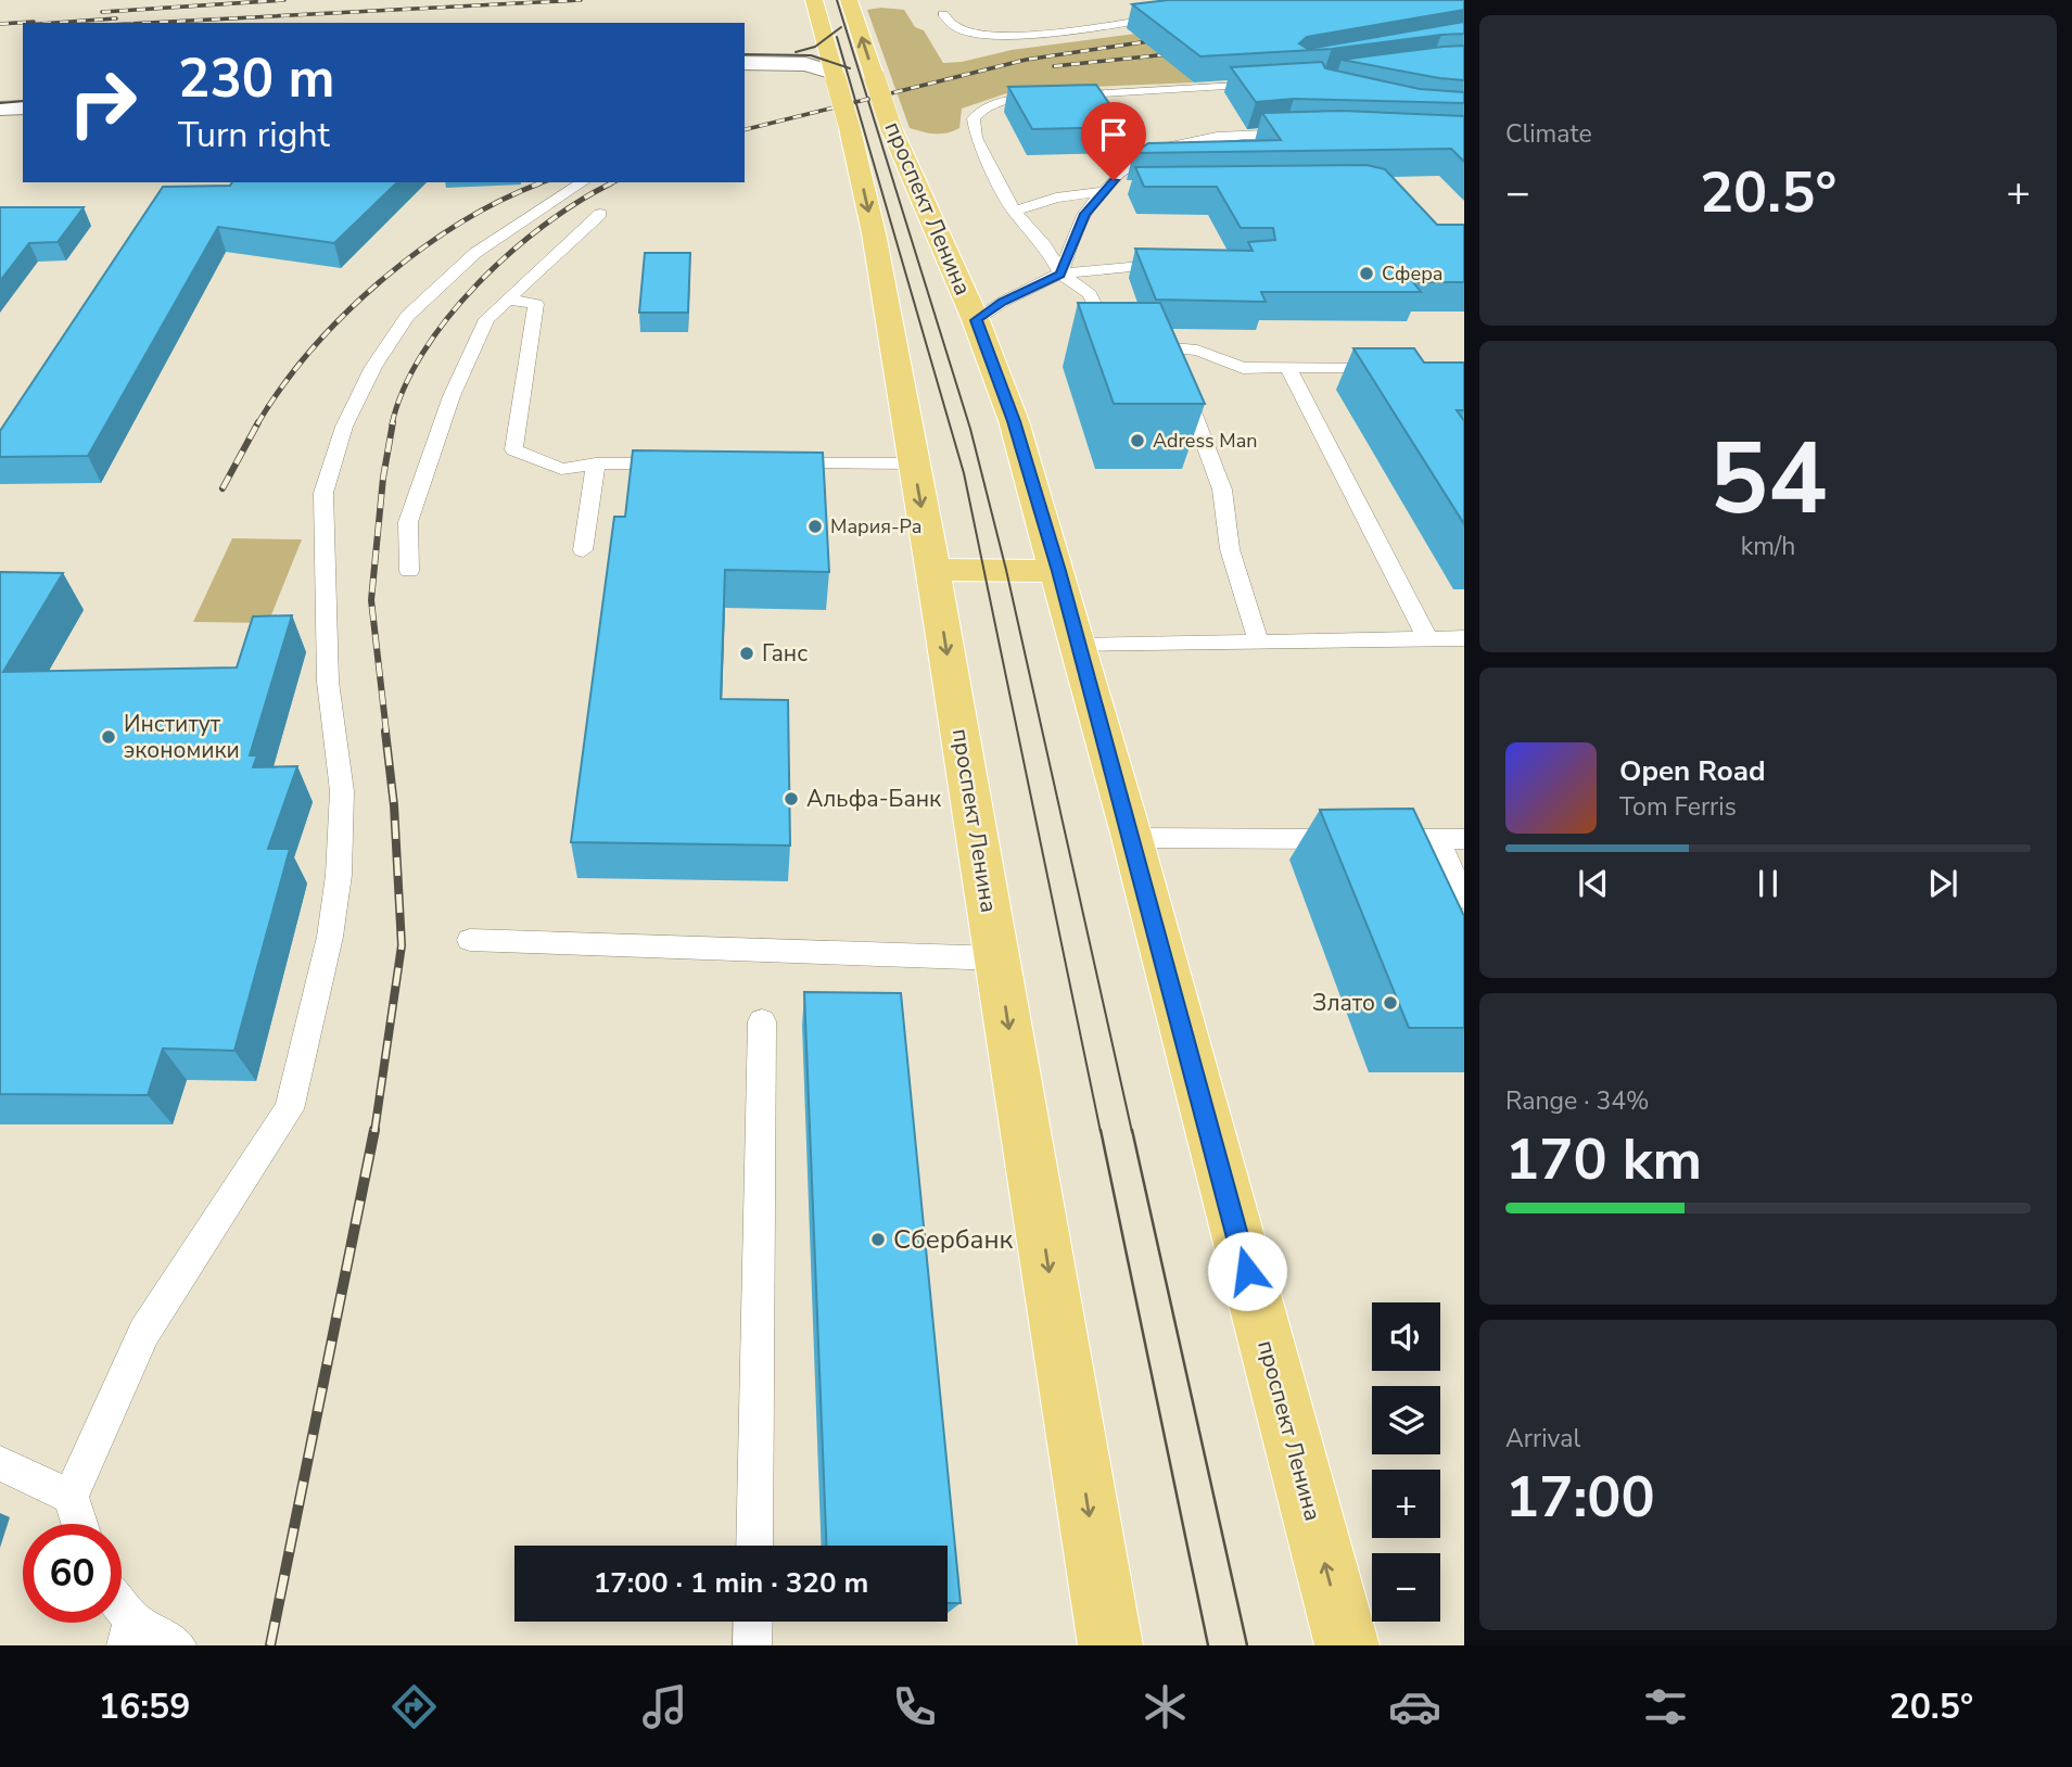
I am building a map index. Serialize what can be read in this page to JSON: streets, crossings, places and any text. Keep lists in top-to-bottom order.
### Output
{
  "streets": {
    "main road": ["проспект Ленина"]
  },
  "places": [
    "Сфера",
    "Adress Man",
    "Мария-Ра",
    "Ганс",
    "Институт экономики",
    "Альфа-Банк",
    "Злато",
    "Сбербанк"
  ],
  "page": {
    "tile": [
      "Climate",
      ["54", "km/h"],
      ["Range · 34%", "170 km"],
      ["Arrival", "17:00"]
    ],
    "turn": ["230 m", "Turn right"],
    "heat": ["−", "20.5°", "+"],
    "song": ["Open Road", "Tom Ferris"],
    "map_buttons": ["+", "−"],
    "limit": "60",
    "trip": "17:00 · 1 min · 320 m",
    "tabs": ["16:59", "20.5°"]
  }
}
